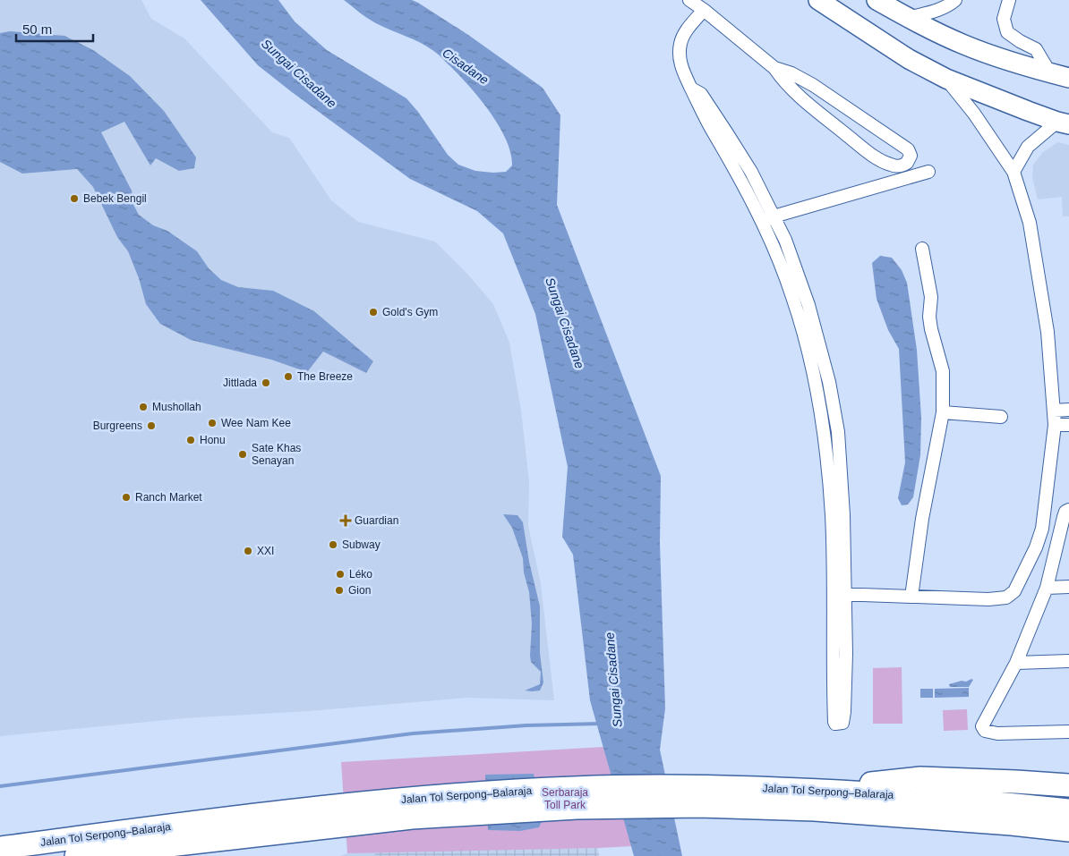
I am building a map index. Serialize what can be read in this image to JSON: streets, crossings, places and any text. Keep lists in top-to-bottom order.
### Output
{
  "streets": {
    "highway": ["Jalan Tol Serpong–Balaraja"]
  },
  "water": ["Cisadane", "Sungai Cisadane"],
  "parks": ["Serbaraja Toll Park"],
  "places": {
    "other": [
      "Bebek Bengil",
      "Gold's Gym",
      "The Breeze",
      "Jittlada",
      "Mushollah",
      "Wee Nam Kee",
      "Burgreens",
      "Honu",
      "Sate Khas Senayan",
      "Ranch Market",
      "Subway",
      "XXI",
      "Léko",
      "Gion"
    ],
    "health": ["Guardian"]
  },
  "scale_bar": "50 m"
}
